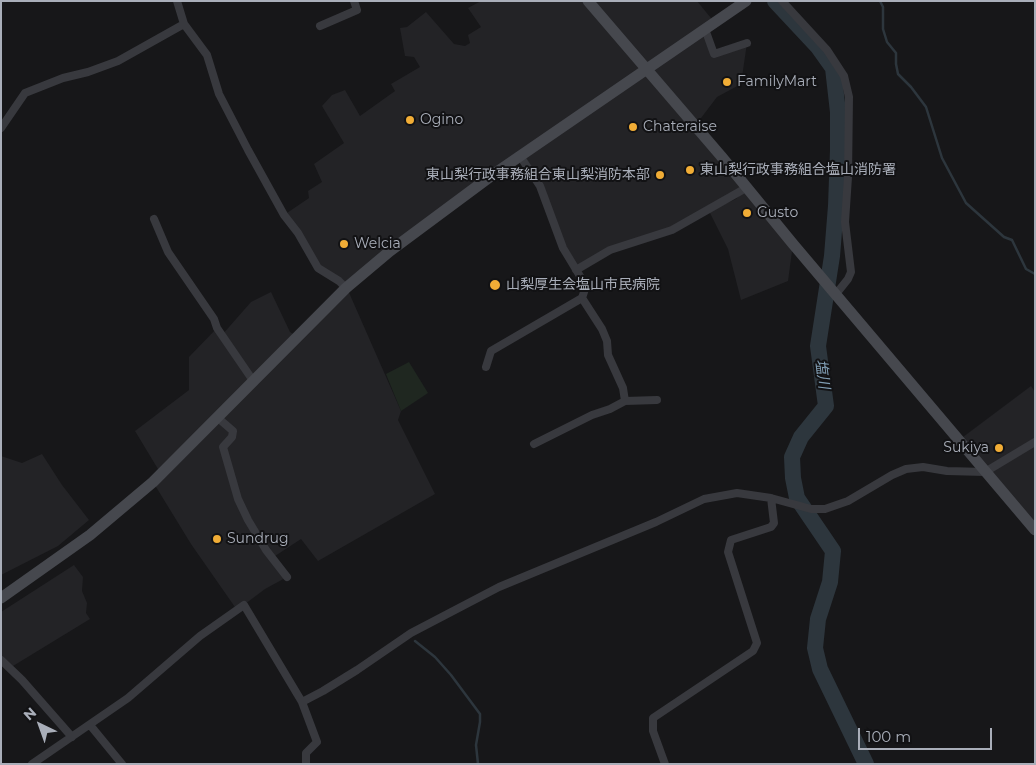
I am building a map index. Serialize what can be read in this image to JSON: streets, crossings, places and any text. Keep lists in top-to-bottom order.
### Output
{
  "water": ["塩川"],
  "places": [
    "FamilyMart",
    "Ogino",
    "Chateraise",
    "東山梨行政事務組合塩山消防署",
    "東山梨行政事務組合東山梨消防本部",
    "Gusto",
    "Welcia",
    "山梨厚生会塩山市民病院",
    "Sukiya",
    "Sundrug"
  ],
  "scale_bar": "100 m",
  "north": "top left"
}
